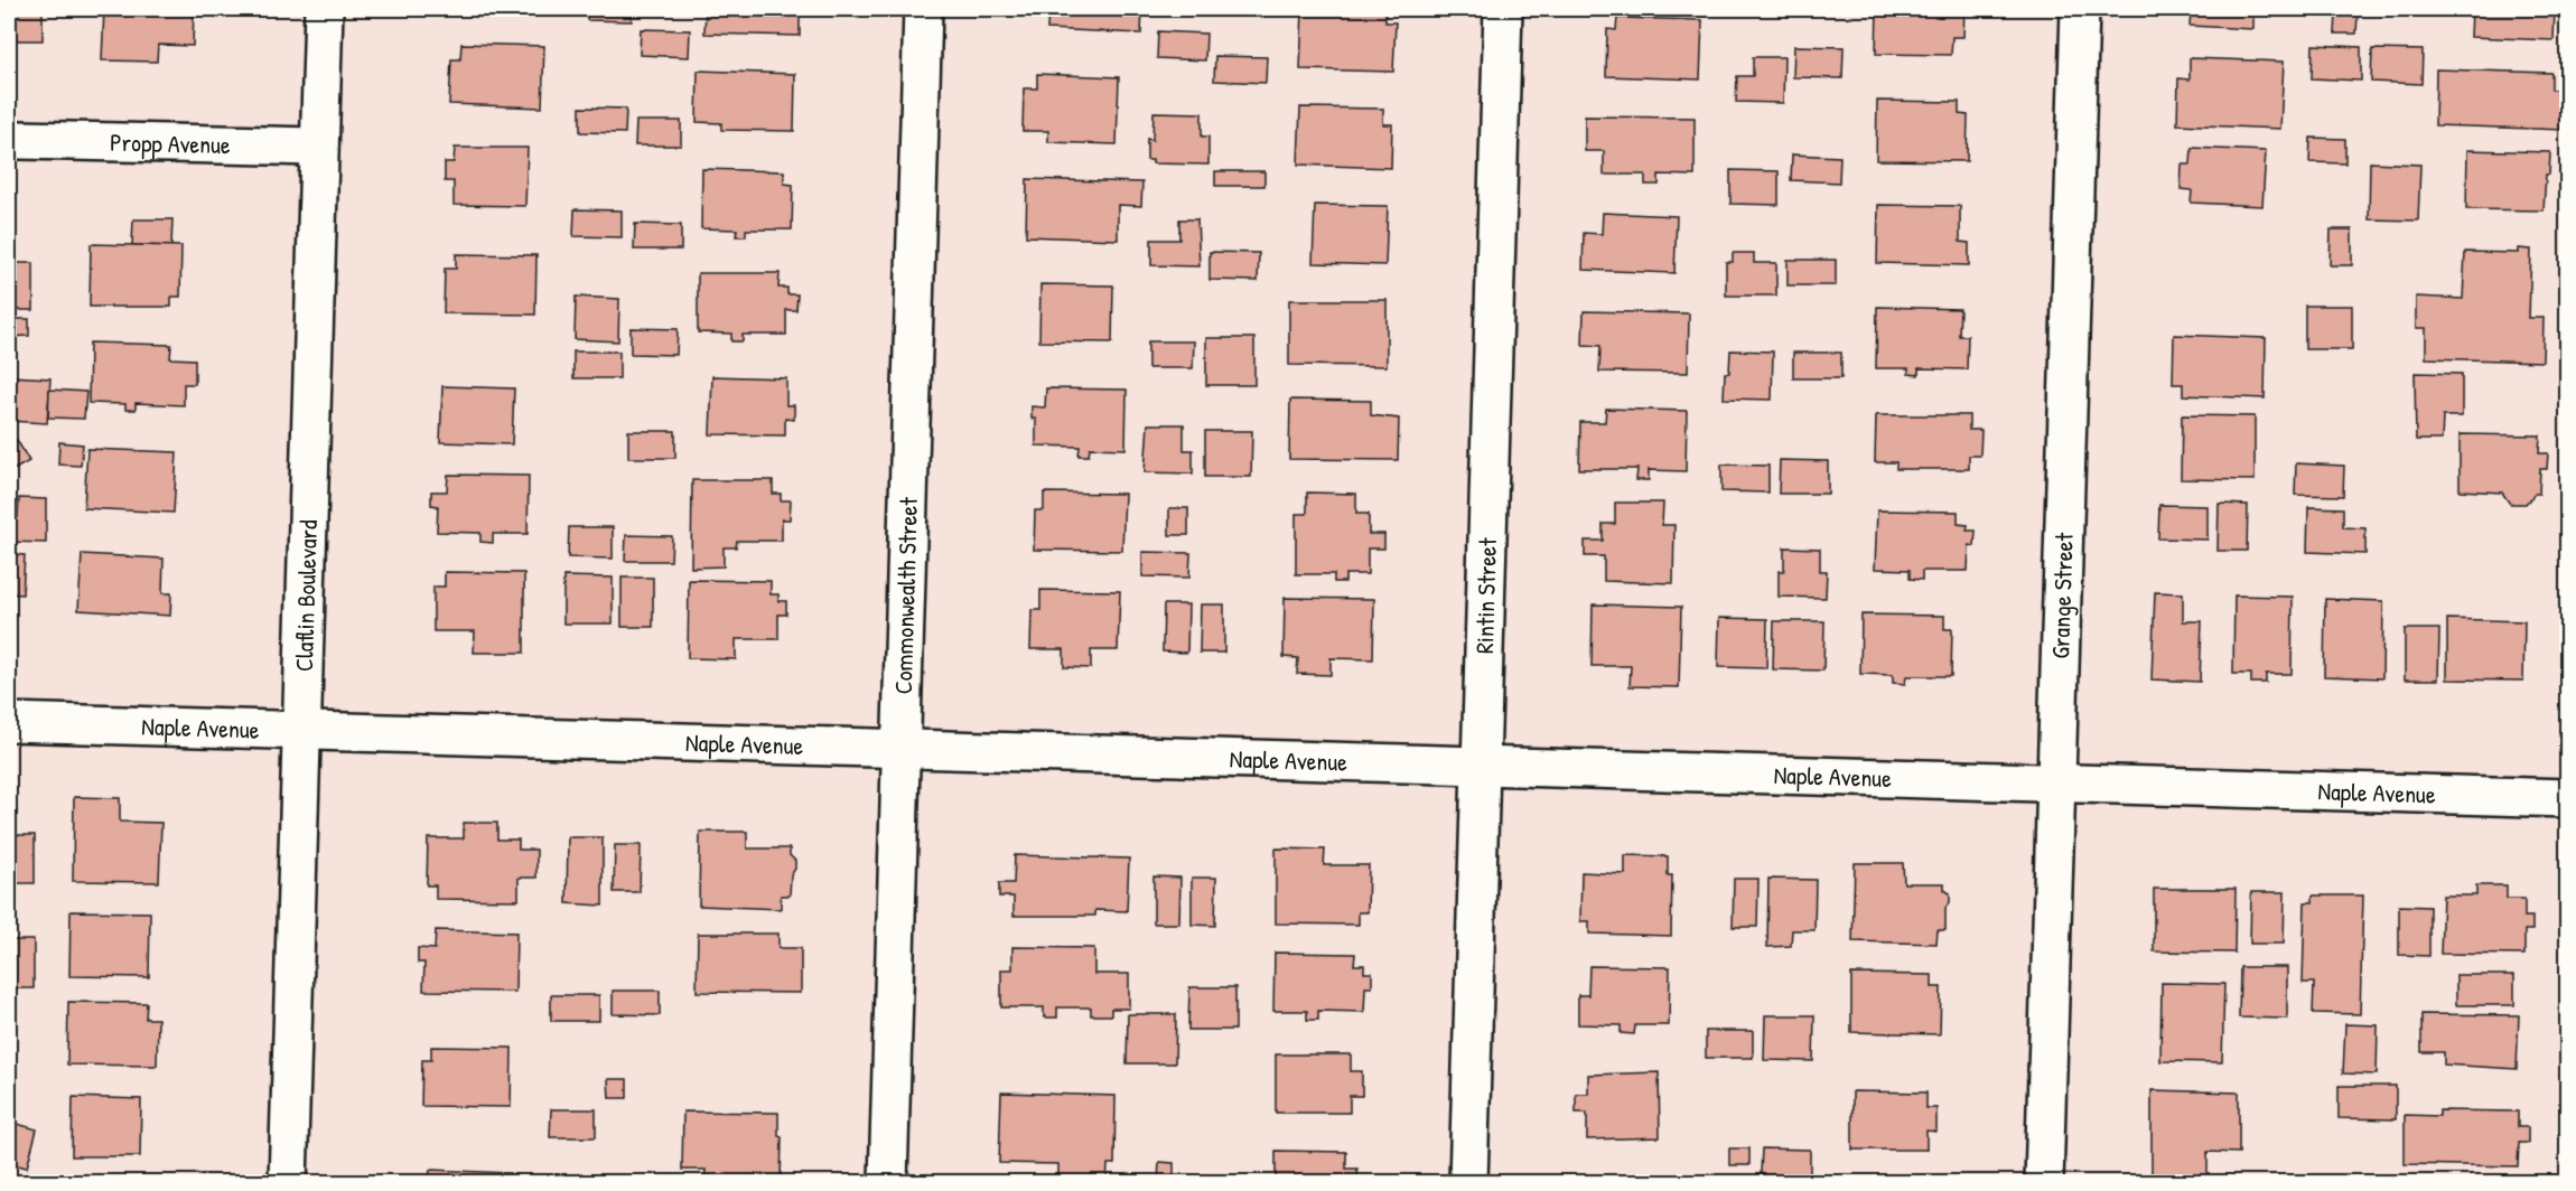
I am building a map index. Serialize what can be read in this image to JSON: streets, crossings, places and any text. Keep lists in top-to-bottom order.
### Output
{
  "streets": {
    "street": [
      "Propp Avenue",
      "Claflin Boulevard",
      "Commonwealth Street",
      "Rintin Street",
      "Grange Street",
      "Naple Avenue"
    ]
  },
  "crossings": [
    ["Propp Avenue", "Claflin Boulevard"],
    ["Claflin Boulevard", "Naple Avenue"],
    ["Commonwealth Street", "Naple Avenue"],
    ["Rintin Street", "Naple Avenue"],
    ["Grange Street", "Naple Avenue"]
  ]
}
